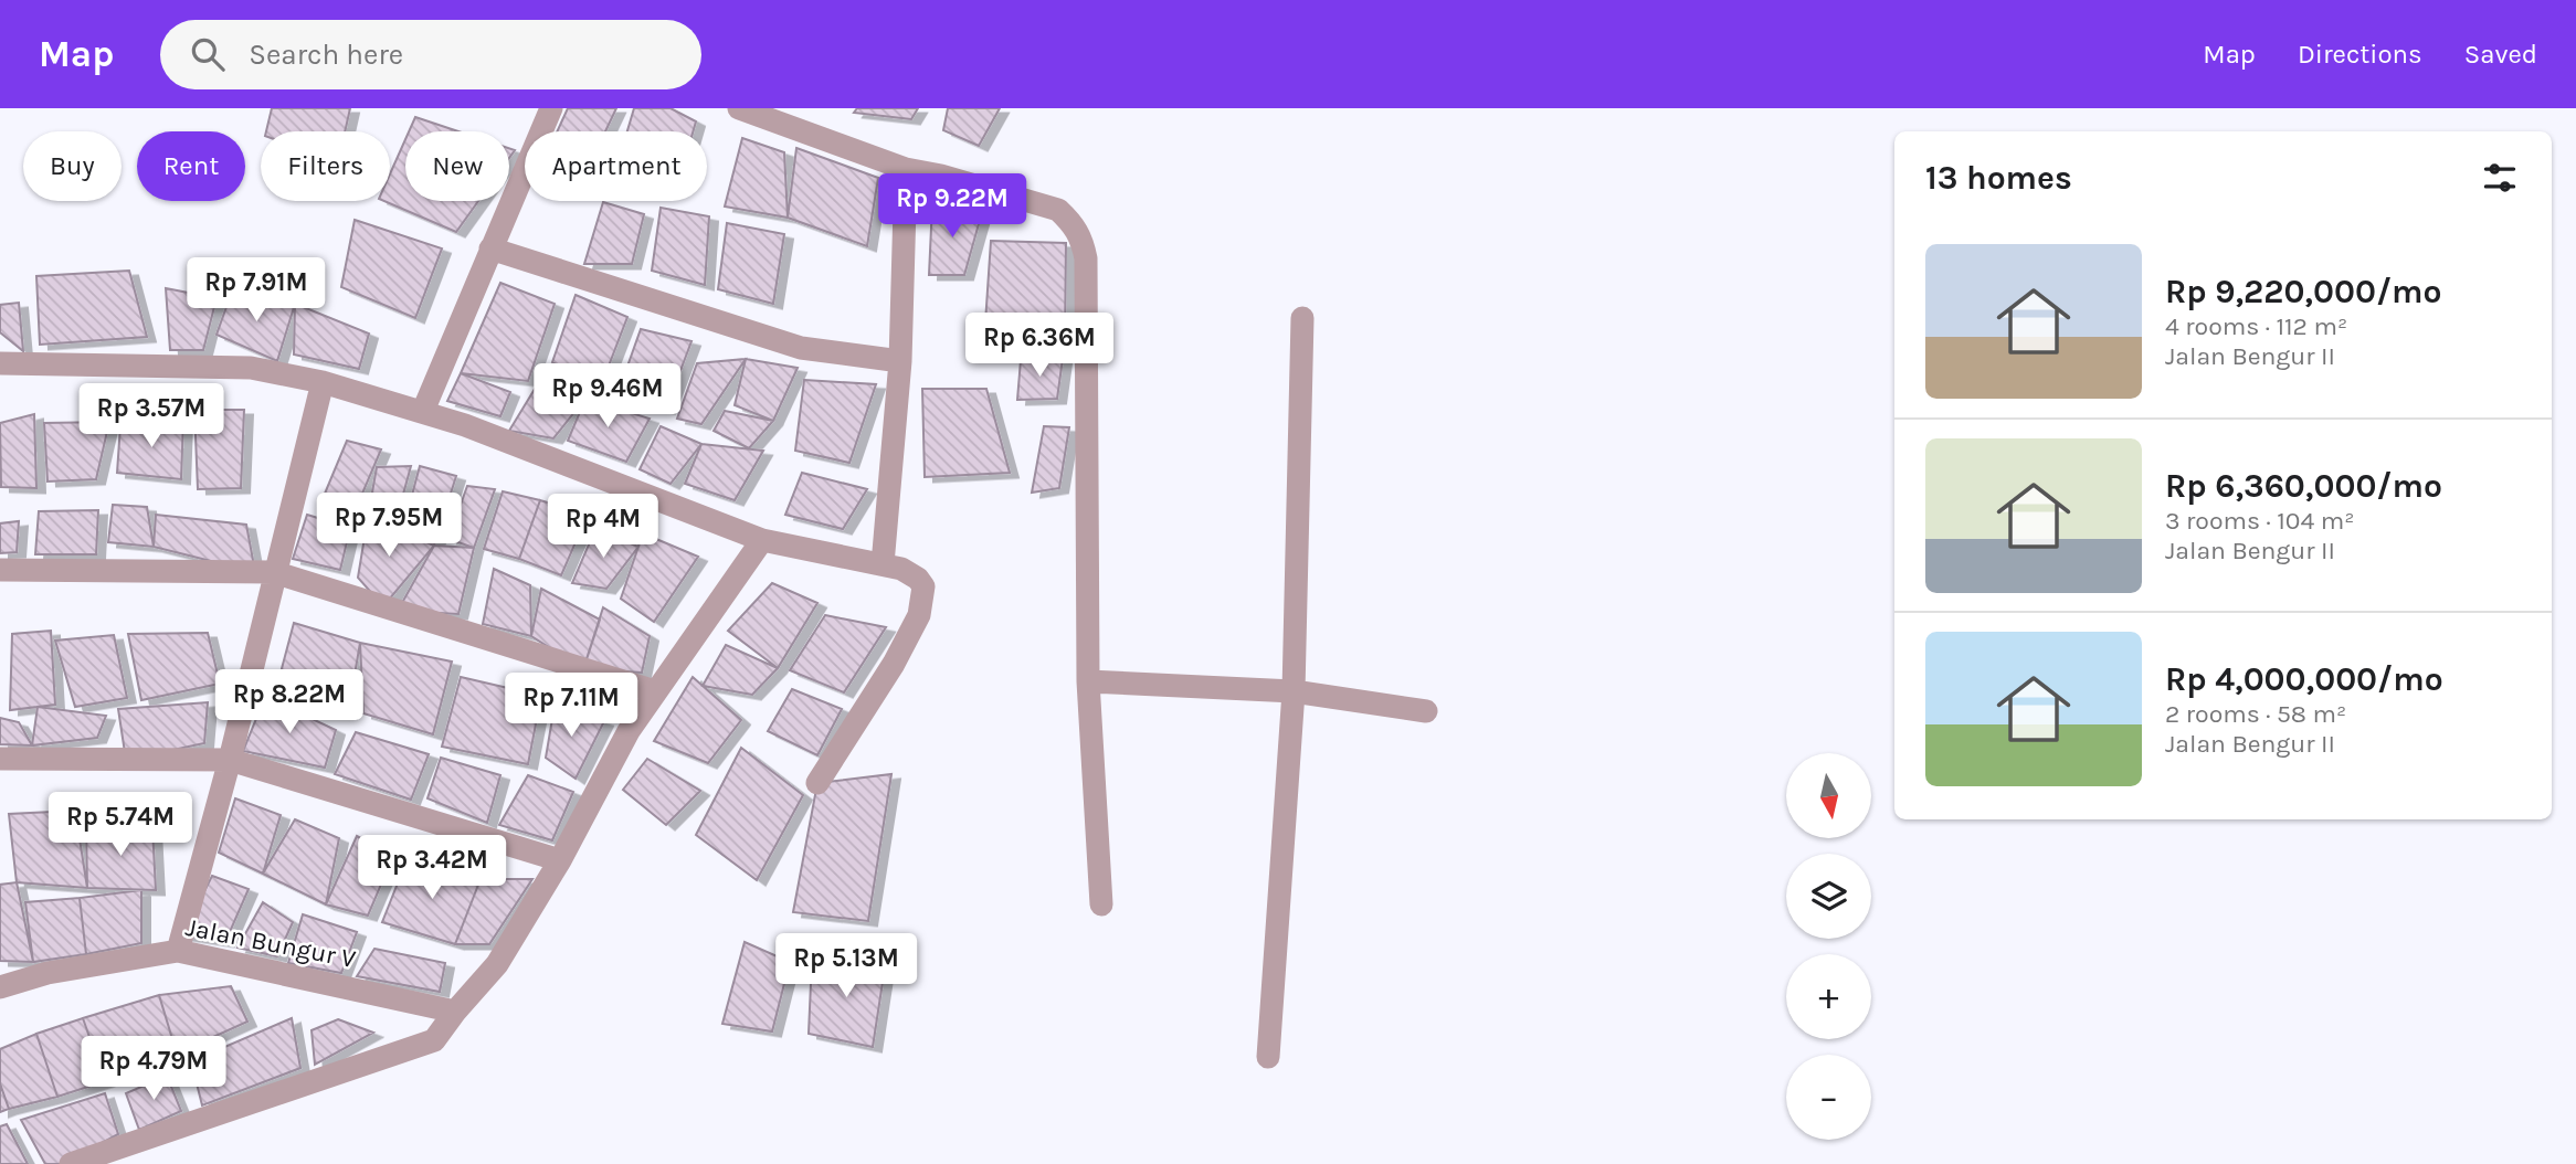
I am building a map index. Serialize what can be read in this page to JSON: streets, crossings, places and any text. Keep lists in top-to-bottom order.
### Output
{
  "streets": {
    "street": ["Jalan Bungur V"]
  },
  "north": "bottom",
  "page": {
    "header": "Map",
    "search": "Search here",
    "nav": ["Map", "Directions", "Saved"],
    "chip": [
      "Buy",
      "Rent",
      "Filters",
      "New",
      "Apartment"
    ],
    "heading": "13 homes",
    "price": [
      "Rp 9.22M",
      "Rp 7.91M",
      "Rp 6.36M",
      "Rp 9.46M",
      "Rp 3.57M",
      "Rp 7.95M",
      "Rp 4M",
      "Rp 8.22M",
      "Rp 7.11M",
      "Rp 5.74M",
      "Rp 3.42M",
      "Rp 5.13M",
      "Rp 4.79M"
    ],
    "list": [
      {
        "name": "Rp 9,220,000/mo",
        "note": "4 rooms · 112 m² · Jalan Bengur II"
      },
      {
        "name": "Rp 6,360,000/mo",
        "note": "3 rooms · 104 m² · Jalan Bengur II"
      },
      {
        "name": "Rp 4,000,000/mo",
        "note": "2 rooms · 58 m² · Jalan Bengur II"
      }
    ],
    "map_buttons": ["+", "−"]
  }
}
